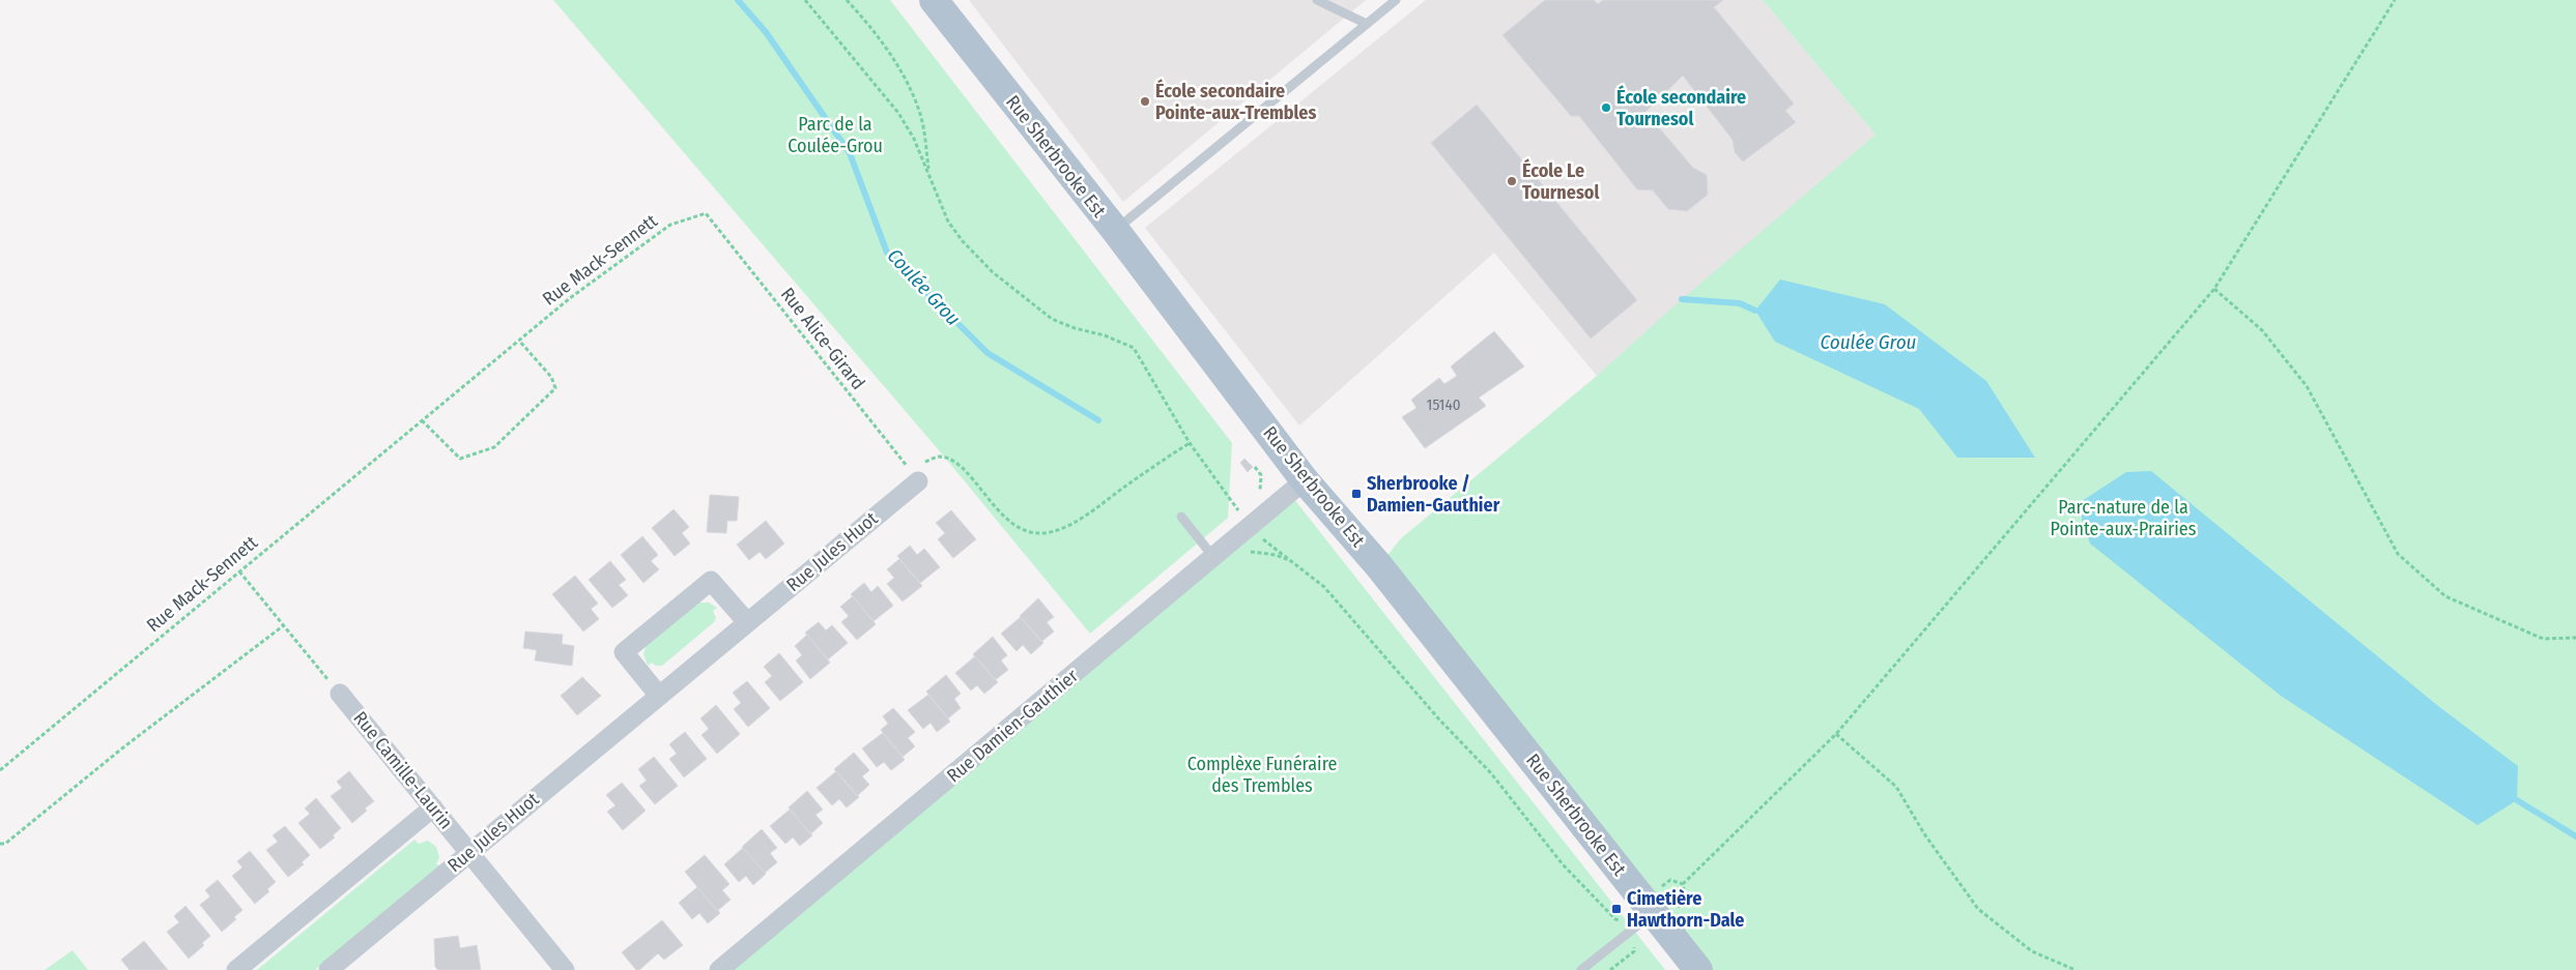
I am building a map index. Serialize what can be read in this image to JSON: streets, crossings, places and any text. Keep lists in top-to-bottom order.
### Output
{
  "streets": {
    "main road": ["Rue Sherbrooke Est"],
    "street": ["Rue Jules Huot", "Rue Damien-Gauthier", "Rue Camille-Laurin"],
    "path": ["Rue Mack-Sennett", "Rue Alice-Girard"]
  },
  "crossings": [
    ["Rue Sherbrooke Est", "Rue Damien-Gauthier"],
    ["Rue Mack-Sennett", "Rue Alice-Girard"],
    ["Rue Alice-Girard", "Rue Jules Huot"],
    ["Rue Jules Huot", "Rue Camille-Laurin"]
  ],
  "water": ["Coulée Grou"],
  "parks": ["Parc de la Coulée-Grou", "Parc-nature de la Pointe-aux-Prairies", "Complèxe Funéraire des Trembles"],
  "places": {
    "other": ["École secondaire Pointe-aux-Trembles", "École secondaire Tournesol", "École Le Tournesol"],
    "transit": ["Sherbrooke / Damien-Gauthier", "Cimetière Hawthorn-Dale"]
  },
  "house_numbers": ["15140"]
}
